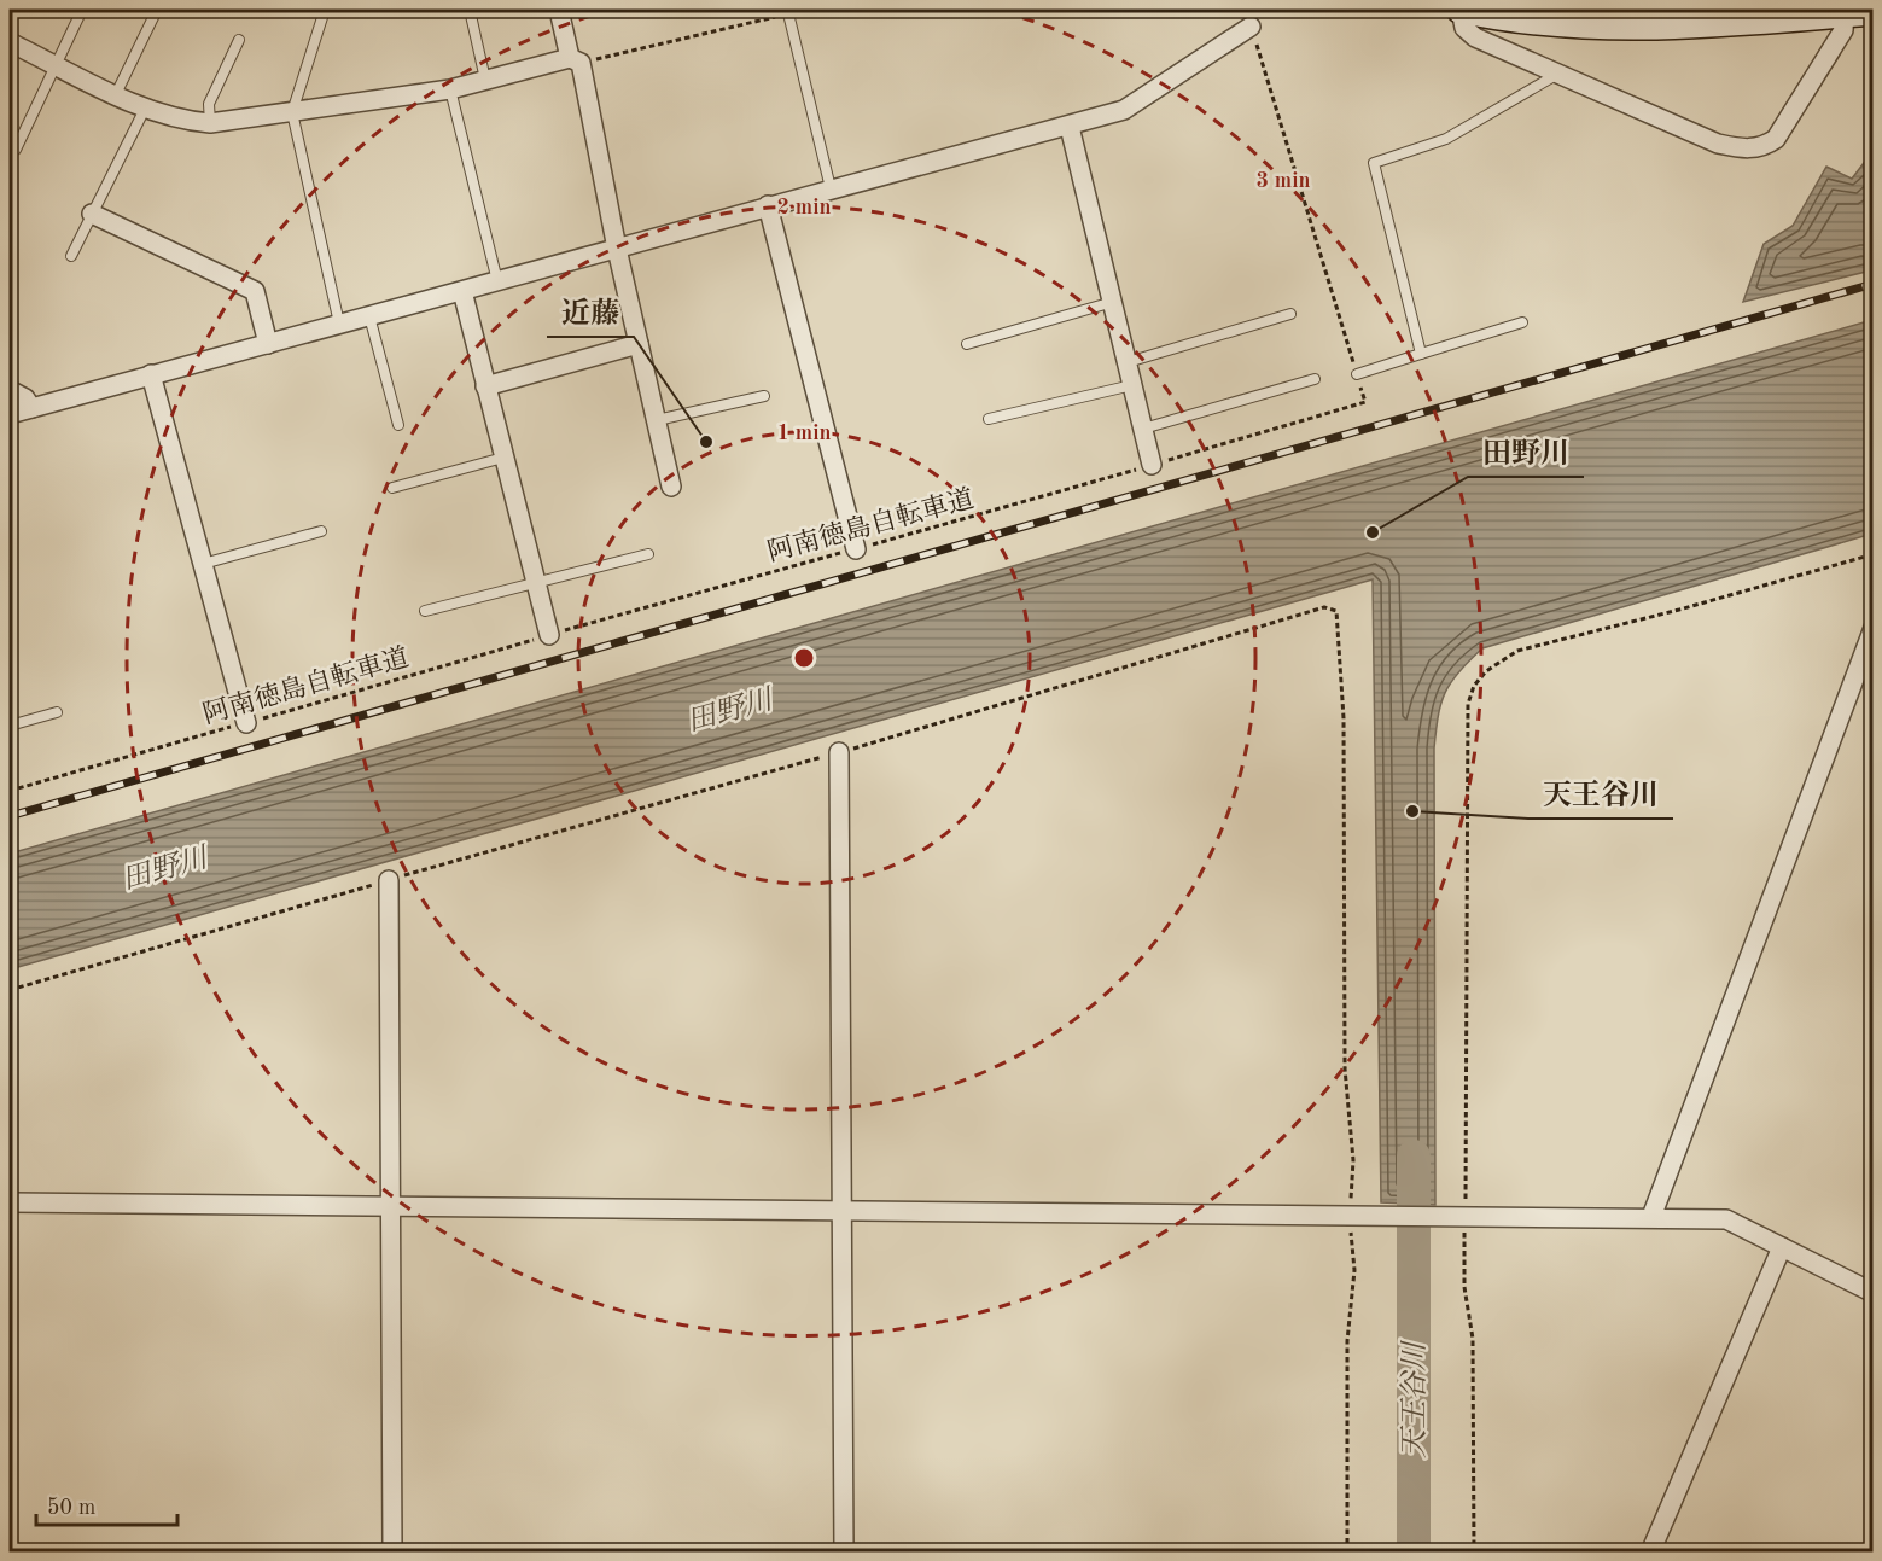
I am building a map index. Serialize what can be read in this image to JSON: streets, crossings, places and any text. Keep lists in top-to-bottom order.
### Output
{
  "streets": {
    "path": ["阿南徳島自転車道"]
  },
  "water": ["田野川", "天王谷川"],
  "places": ["近藤", "田野川", "天王谷川"],
  "scale_bar": "50 m",
  "rings": ["3 min", "2 min", "1 min"]
}
